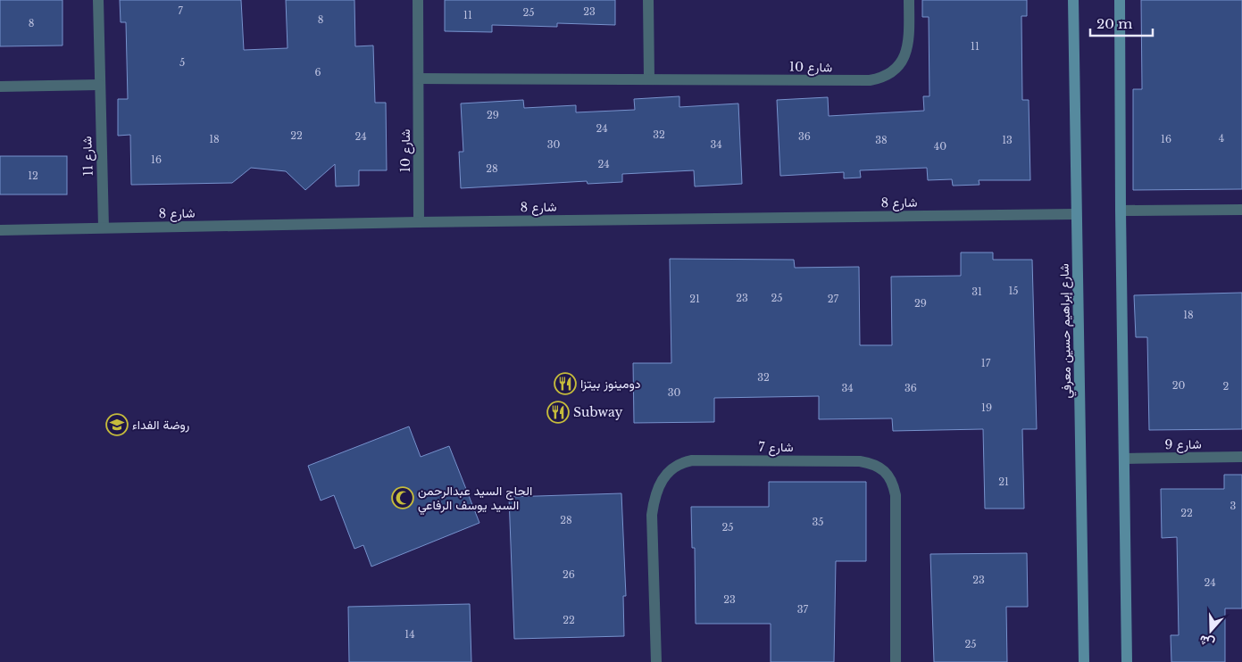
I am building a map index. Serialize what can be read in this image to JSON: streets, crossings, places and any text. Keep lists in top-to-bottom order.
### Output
{
  "streets": {
    "street": [
      "شارع 10",
      "شارع 11",
      "شارع 8",
      "شارع إبراهيم حسين معرفي",
      "شارع 9",
      "شارع 7"
    ]
  },
  "crossings": [
    ["شارع 10", "شارع 8"],
    ["شارع 11", "شارع 8"],
    ["شارع 8", "شارع إبراهيم حسين معرفي"]
  ],
  "places": {
    "restaurant": ["دومينوز بيتزا", "Subway"],
    "school or university": ["روضة الفداء"],
    "mosque": ["الحاج السيد عبدالرحمن السيد يوسف الرفاعي"]
  },
  "house_numbers": [
    "7",
    "23",
    "25",
    "11",
    "8",
    "8",
    "11",
    "5",
    "6",
    "29",
    "24",
    "32",
    "22",
    "24",
    "36",
    "4",
    "18",
    "16",
    "38",
    "13",
    "30",
    "34",
    "40",
    "16",
    "24",
    "28",
    "12",
    "15",
    "31",
    "23",
    "25",
    "21",
    "27",
    "29",
    "18",
    "17",
    "32",
    "20",
    "2",
    "34",
    "36",
    "30",
    "19",
    "21",
    "3",
    "22",
    "28",
    "35",
    "25",
    "26",
    "23",
    "24",
    "23",
    "37",
    "22",
    "14",
    "25"
  ],
  "scale_bar": "20 m",
  "north": "bottom"
}
